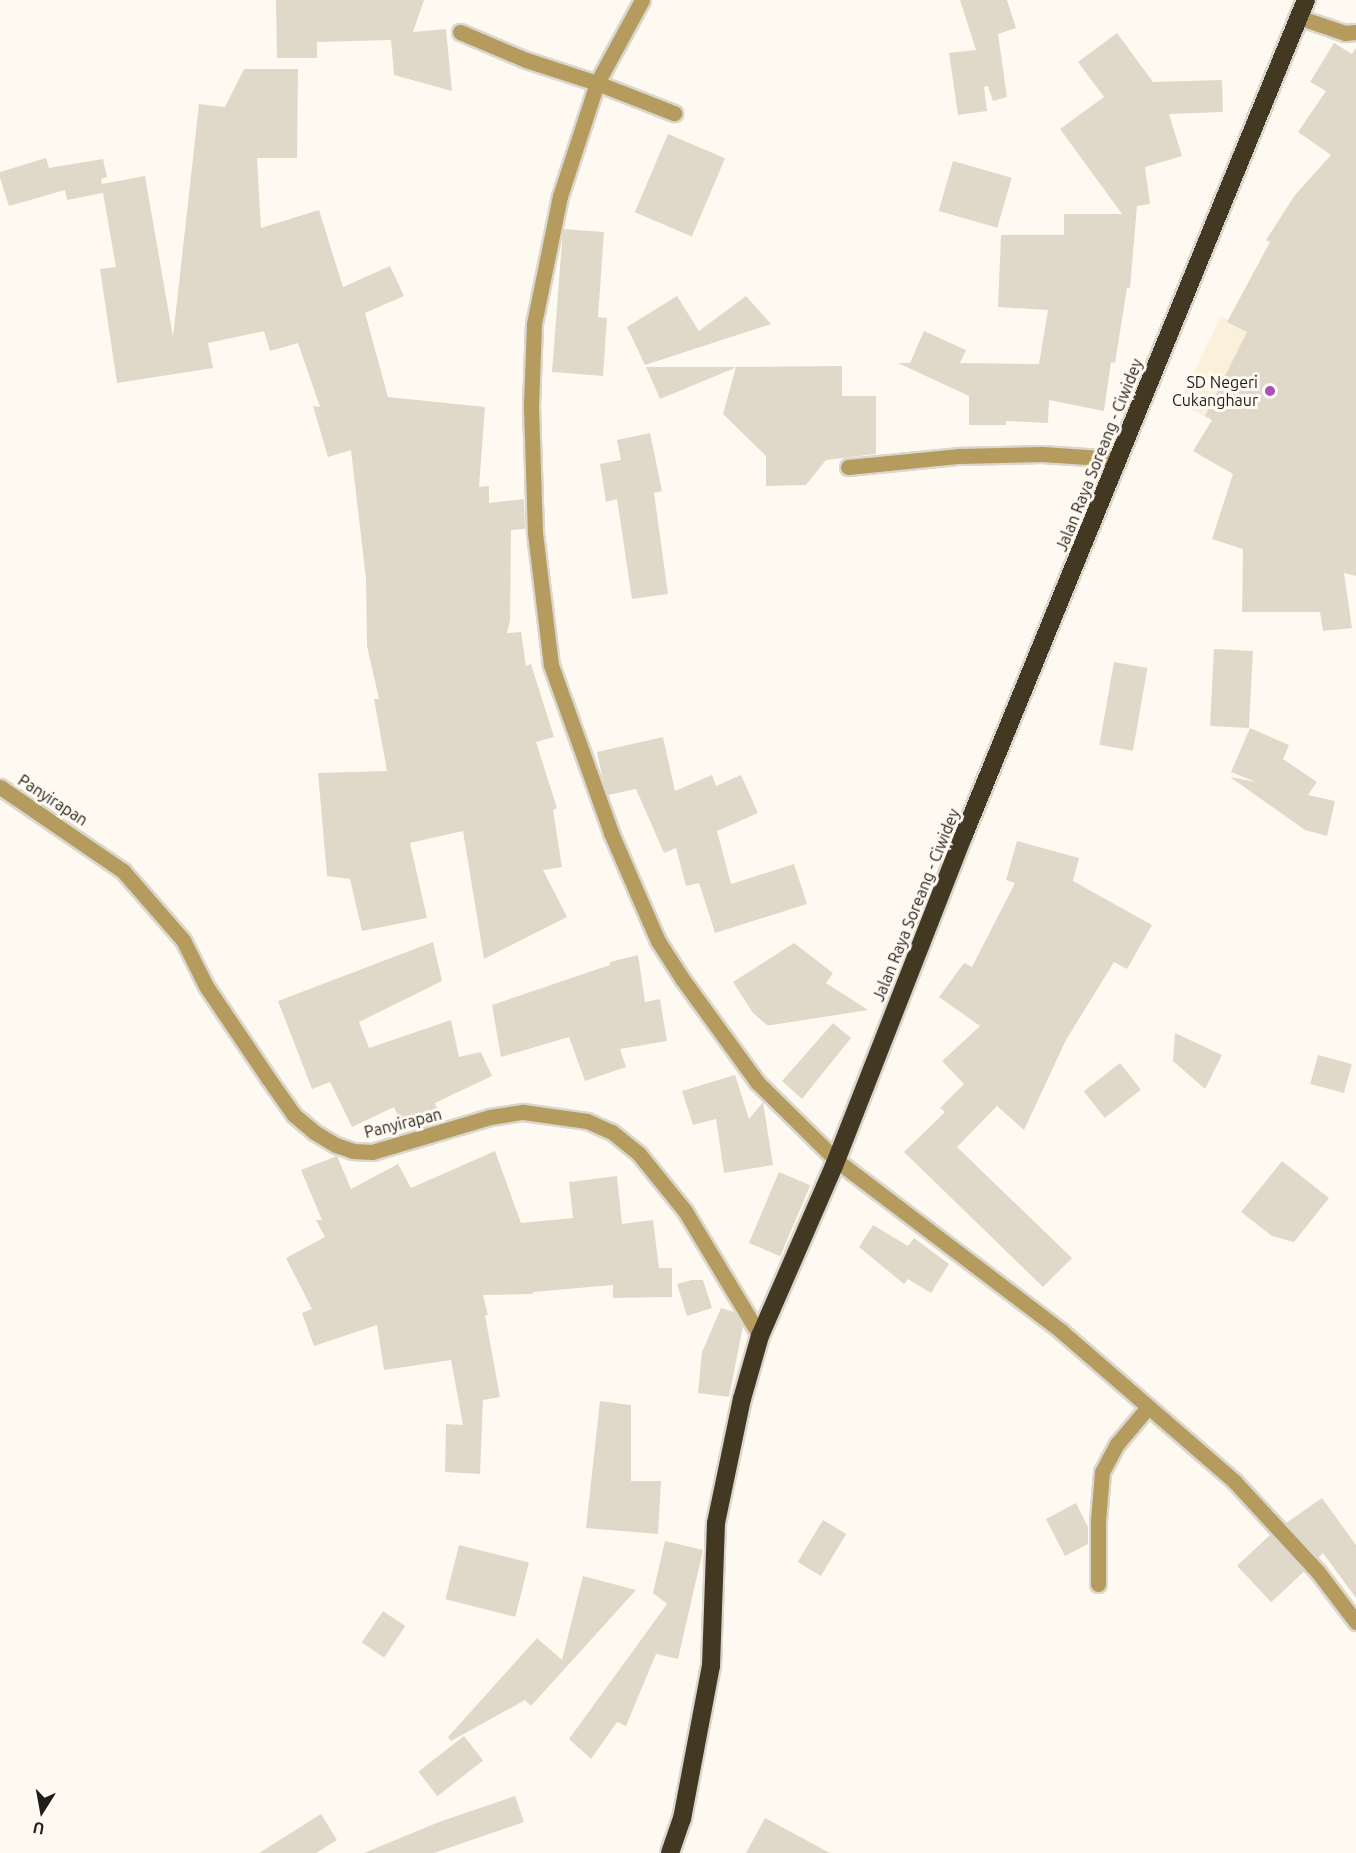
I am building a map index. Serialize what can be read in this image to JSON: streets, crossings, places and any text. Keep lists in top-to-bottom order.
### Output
{
  "streets": {
    "highway": ["Jalan Raya Soreang - Ciwidey"],
    "street": ["Panyirapan"]
  },
  "crossings": [
    ["Jalan Raya Soreang - Ciwidey", "Panyirapan"]
  ],
  "places": ["SD Negeri Cukanghaur"],
  "north": "bottom"
}
